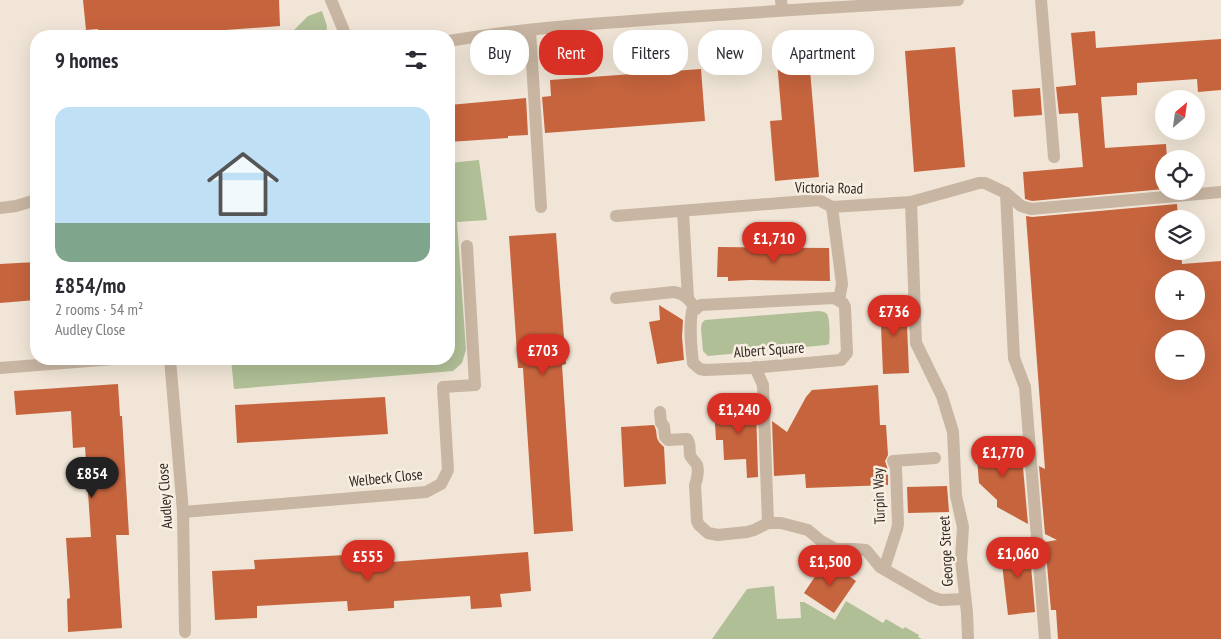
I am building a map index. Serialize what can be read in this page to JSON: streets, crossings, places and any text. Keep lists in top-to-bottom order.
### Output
{
  "streets": {
    "street": [
      "Victoria Road",
      "Albert Square",
      "Welbeck Close",
      "Audley Close",
      "Turpin Way",
      "George Street"
    ]
  },
  "crossings": [
    ["Victoria Road", "Albert Square"],
    ["Victoria Road", "George Street"],
    ["Welbeck Close", "Audley Close"]
  ],
  "north": "top right",
  "page": {
    "chip": [
      "Buy",
      "Rent",
      "Filters",
      "New",
      "Apartment"
    ],
    "heading": "9 homes",
    "map_buttons": ["+", "−"],
    "list": [
      {
        "name": "£854/mo",
        "note": "2 rooms · 54 m² · Audley Close"
      }
    ],
    "price": [
      "£1,710",
      "£736",
      "£703",
      "£1,240",
      "£1,770",
      "£854",
      "£1,060",
      "£555",
      "£1,500"
    ]
  }
}
